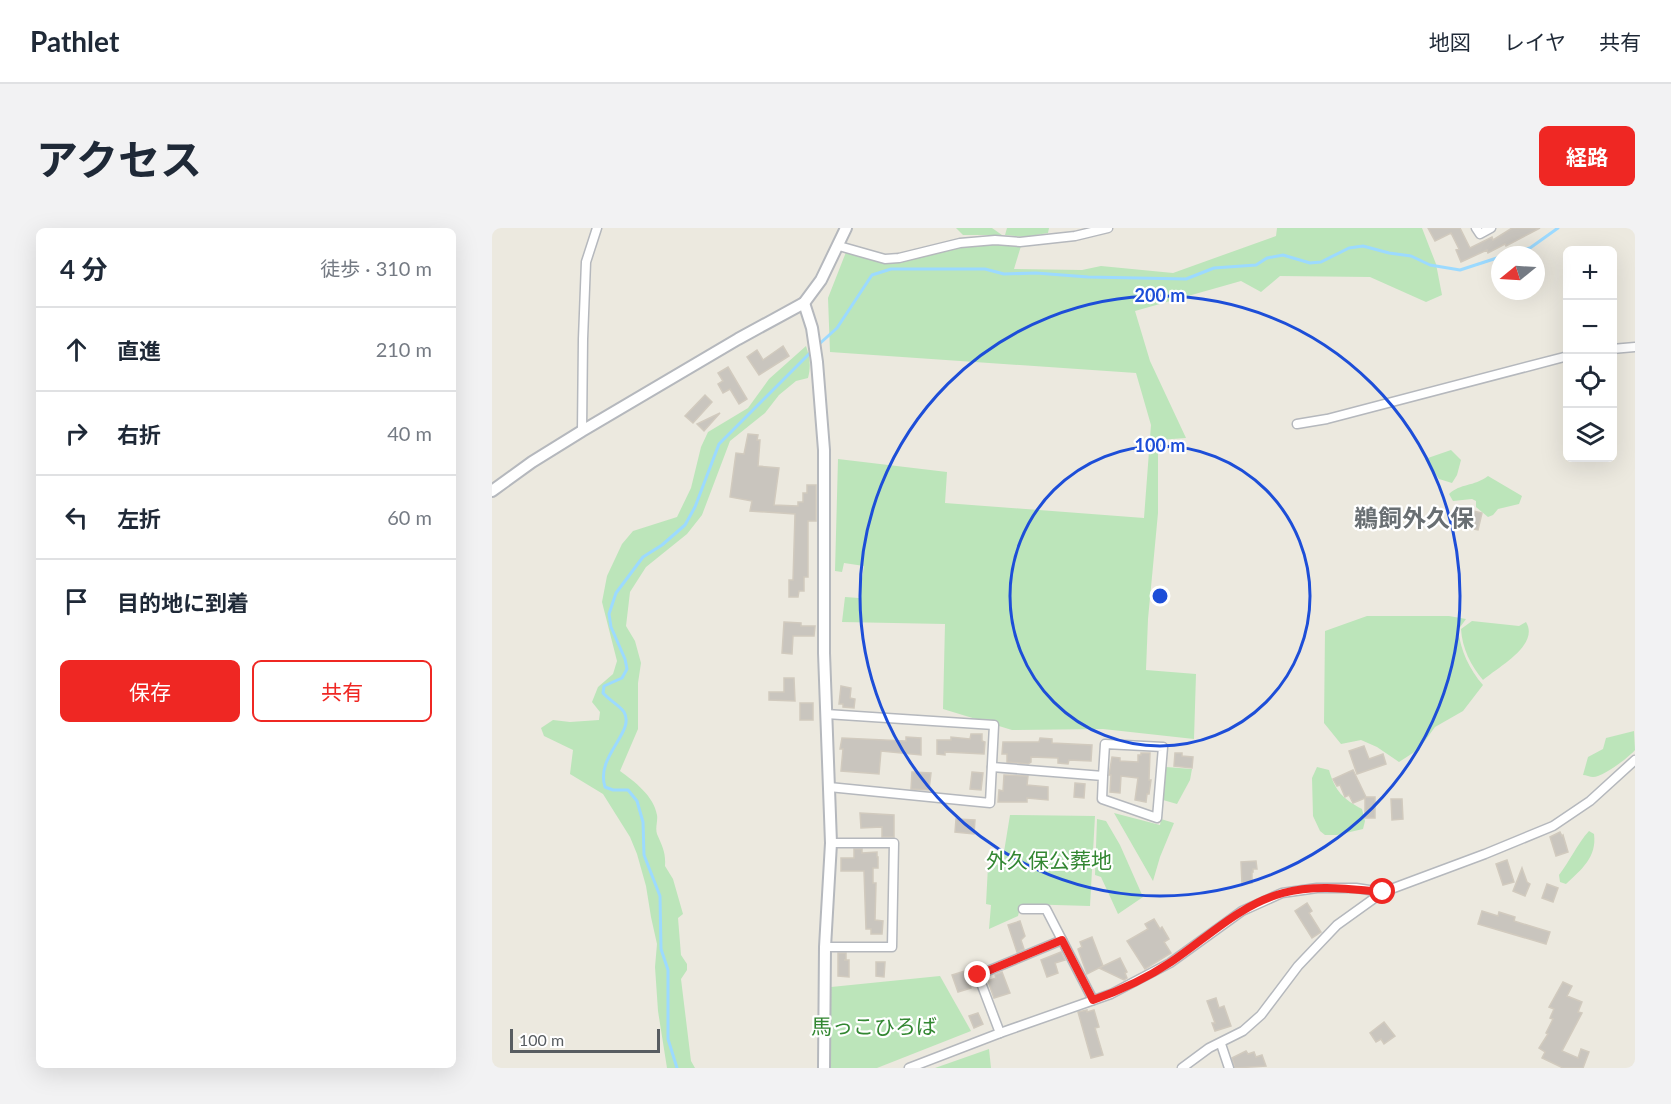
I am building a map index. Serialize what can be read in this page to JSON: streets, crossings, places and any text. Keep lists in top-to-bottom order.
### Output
{
  "districts": ["鵜飼外久保"],
  "parks": ["外久保公葬地", "馬っこひろば"],
  "scale_bar": "100 m",
  "north": "left",
  "page": {
    "header": "Pathlet",
    "nav": ["地図", "レイヤ", "共有"],
    "title": "アクセス",
    "buttons": [
      "経路",
      ["保存", "共有"]
    ],
    "heading": ["4 分", "徒歩 · 310 m"],
    "map_buttons": ["+", "−"],
    "list": [
      ["直進", "210 m"],
      ["右折", "40 m"],
      ["左折", "60 m"],
      "目的地に到着"
    ],
    "scale": "100 m"
  },
  "rings": ["200 m", "100 m"]
}
